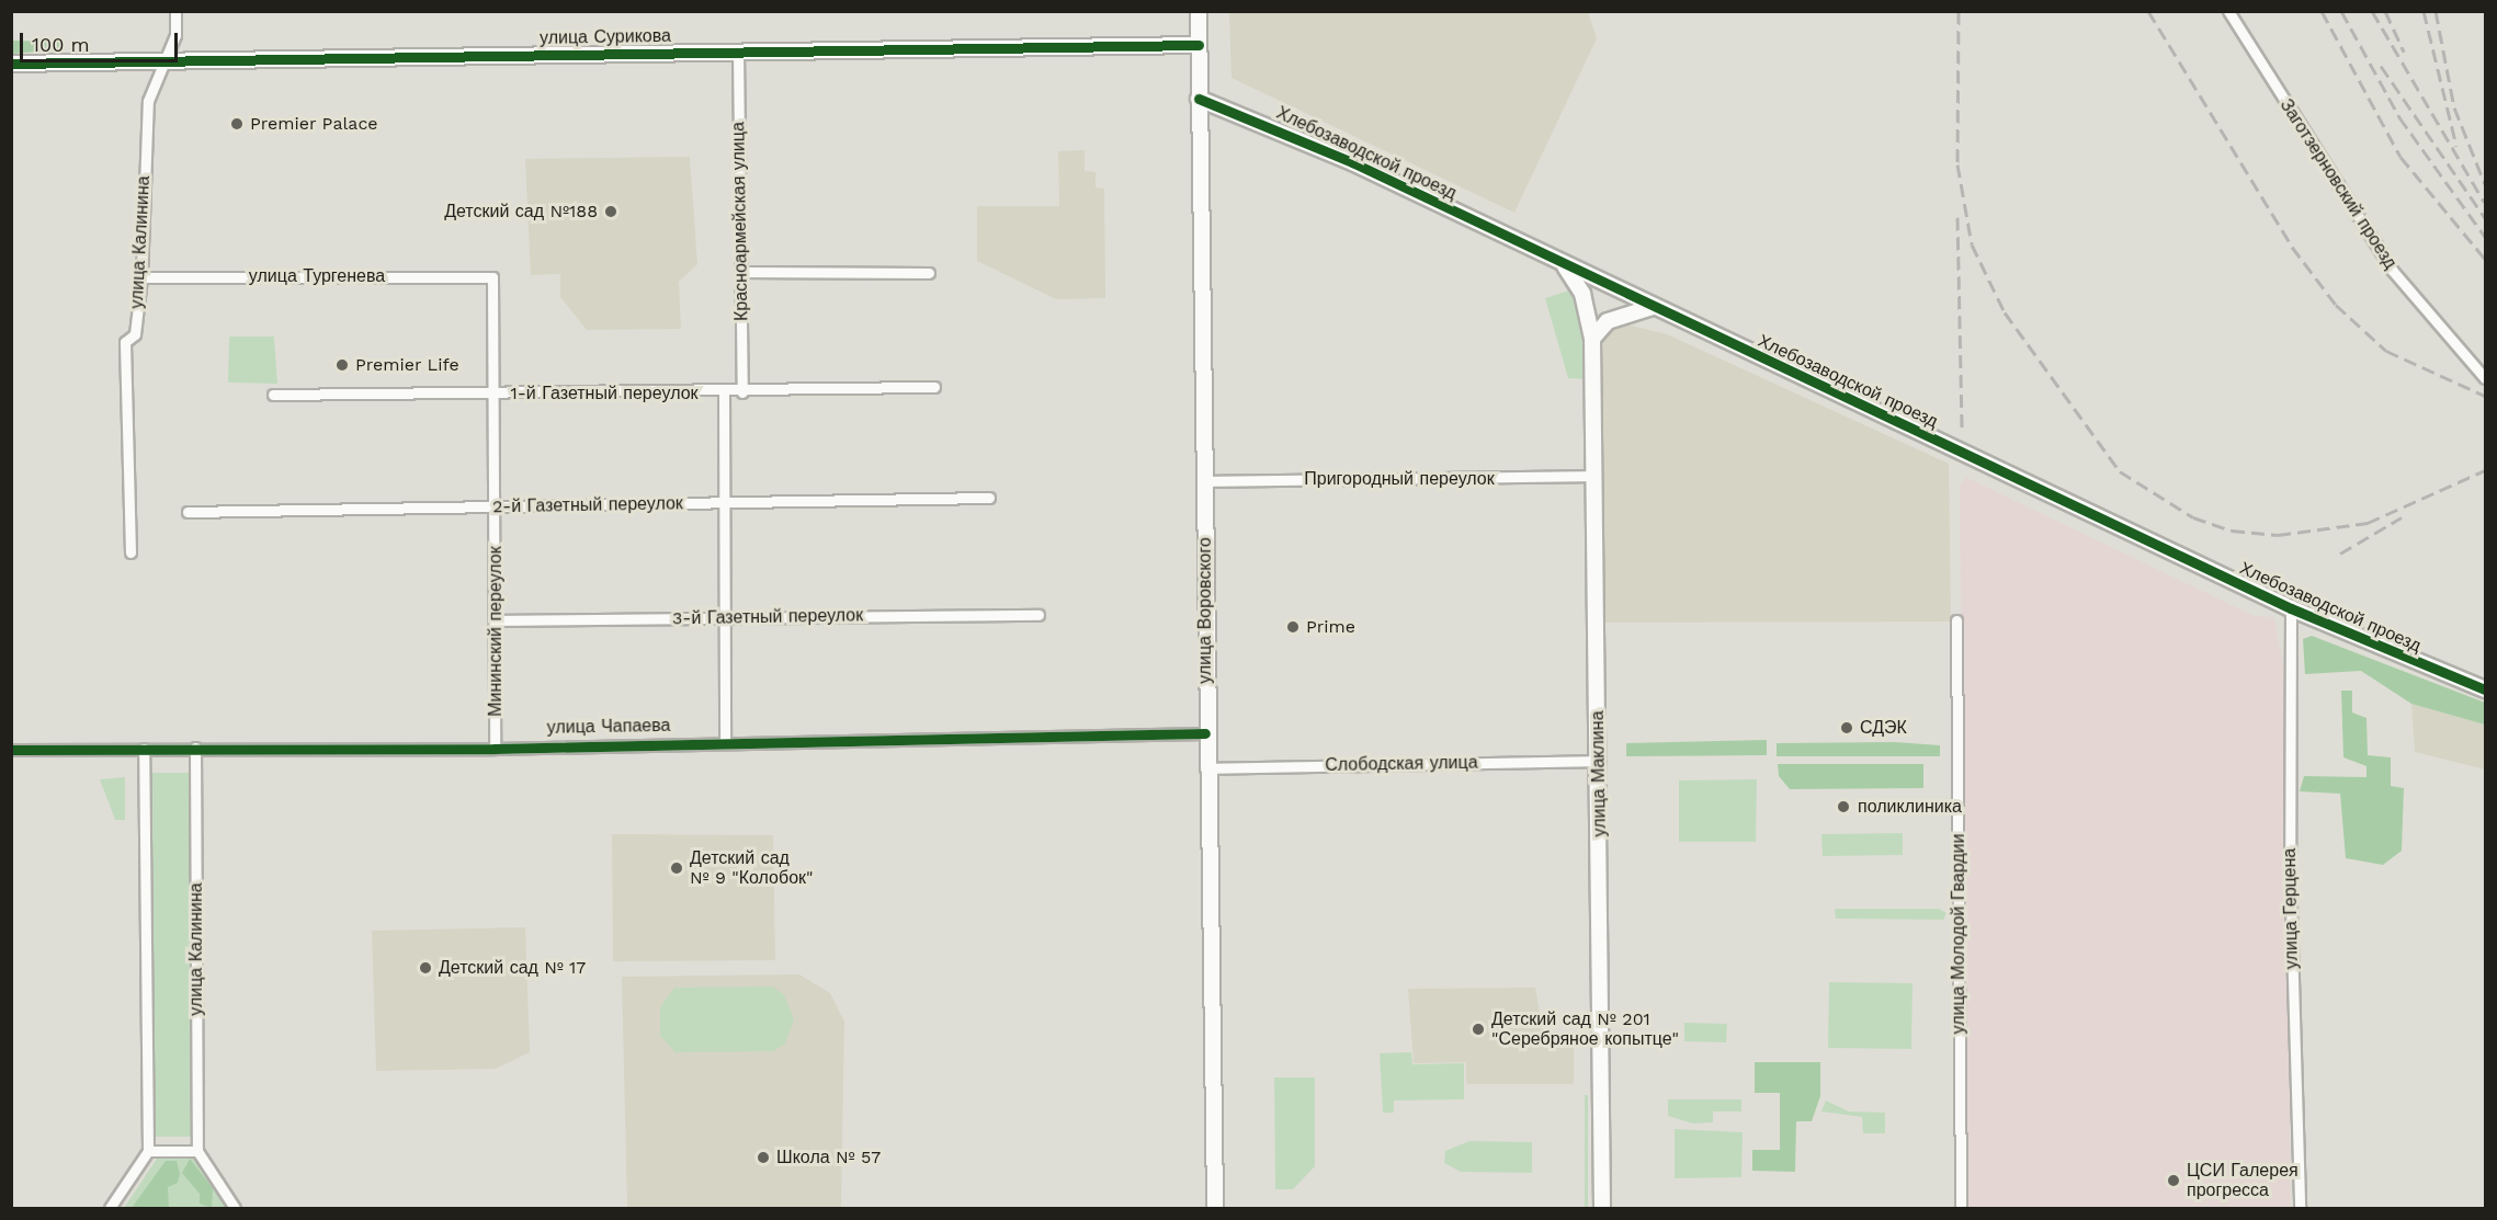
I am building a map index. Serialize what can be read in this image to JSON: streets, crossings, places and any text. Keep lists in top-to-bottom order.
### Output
{
  "streets": {
    "street": [
      "улица Сурикова",
      "Хлебозаводской проезд",
      "Заготзерновский проезд",
      "Красноармейская улица",
      "улица Калинина",
      "улица Тургенева",
      "1-й Газетный переулок",
      "Пригородный переулок",
      "2-й Газетный переулок",
      "улица Воровского",
      "3-й Газетный переулок",
      "Мининский переулок",
      "улица Чапаева",
      "Слободская улица",
      "улица Маклина",
      "улица Герцена",
      "улица Молодой Гвардии"
    ]
  },
  "crossings": [
    ["улица Сурикова", "Красноармейская улица"],
    ["улица Сурикова", "улица Калинина"],
    ["улица Сурикова", "улица Воровского"],
    ["Хлебозаводской проезд", "улица Воровского"],
    ["Хлебозаводской проезд", "улица Маклина"],
    ["Хлебозаводской проезд", "улица Герцена"],
    ["Красноармейская улица", "1-й Газетный переулок"],
    ["улица Калинина", "улица Тургенева"],
    ["улица Калинина", "улица Чапаева"],
    ["улица Тургенева", "Мининский переулок"],
    ["1-й Газетный переулок", "Мининский переулок"],
    ["Пригородный переулок", "улица Воровского"],
    ["Пригородный переулок", "улица Маклина"],
    ["2-й Газетный переулок", "Мининский переулок"],
    ["улица Воровского", "улица Чапаева"],
    ["улица Воровского", "Слободская улица"],
    ["3-й Газетный переулок", "Мининский переулок"],
    ["Мининский переулок", "улица Чапаева"],
    ["Слободская улица", "улица Маклина"]
  ],
  "places": [
    "Premier Palace",
    "Детский сад №188",
    "Premier Life",
    "Prime",
    "СДЭК",
    "поликлиника",
    "Детский сад № 9 \"Колобок\"",
    "Детский сад № 17",
    "Детский сад № 201 \"Серебряное копытце\"",
    "Школа № 57",
    "ЦСИ Галерея прогресса"
  ],
  "scale_bar": "100 m"
}
